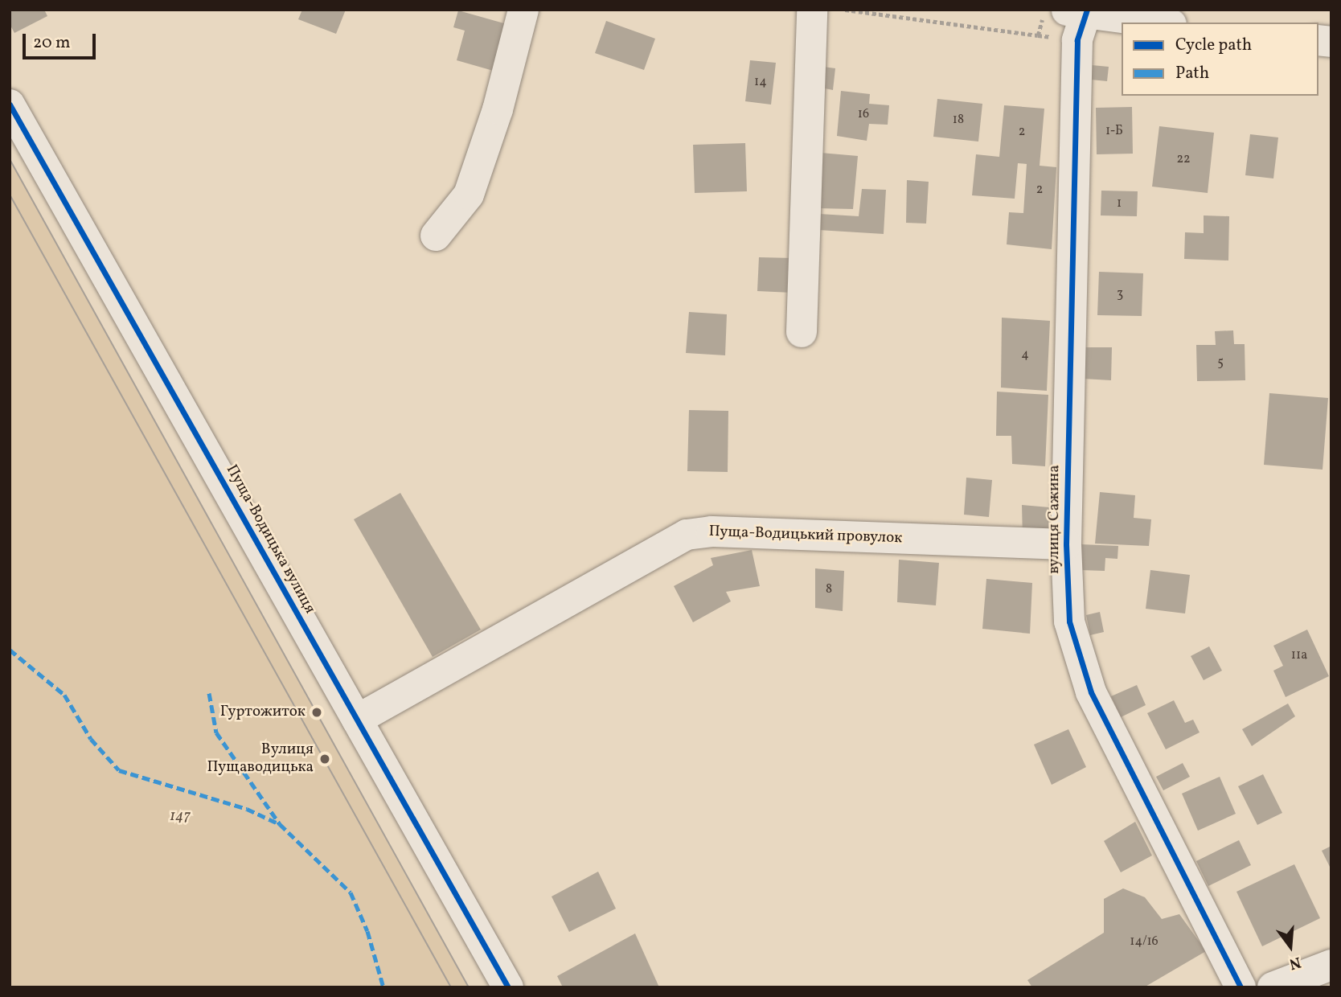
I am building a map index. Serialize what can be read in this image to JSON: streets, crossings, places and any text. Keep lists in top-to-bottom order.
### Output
{
  "streets": {
    "street": ["вулиця Сажина", "Пуща-Водицький провулок", "Пуща-Водицька вулиця"]
  },
  "crossings": [
    ["вулиця Сажина", "Пуща-Водицький провулок"],
    ["Пуща-Водицький провулок", "Пуща-Водицька вулиця"]
  ],
  "parks": ["147"],
  "places": ["Гуртожиток", "Вулиця Пущаводицька"],
  "house_numbers": [
    "14",
    "16",
    "18",
    "1-Б",
    "2",
    "22",
    "2",
    "1",
    "3",
    "4",
    "5",
    "8",
    "11а",
    "14/16"
  ],
  "legend": ["Cycle path", "Path"],
  "scale_bar": "20 m",
  "north": "bottom"
}
